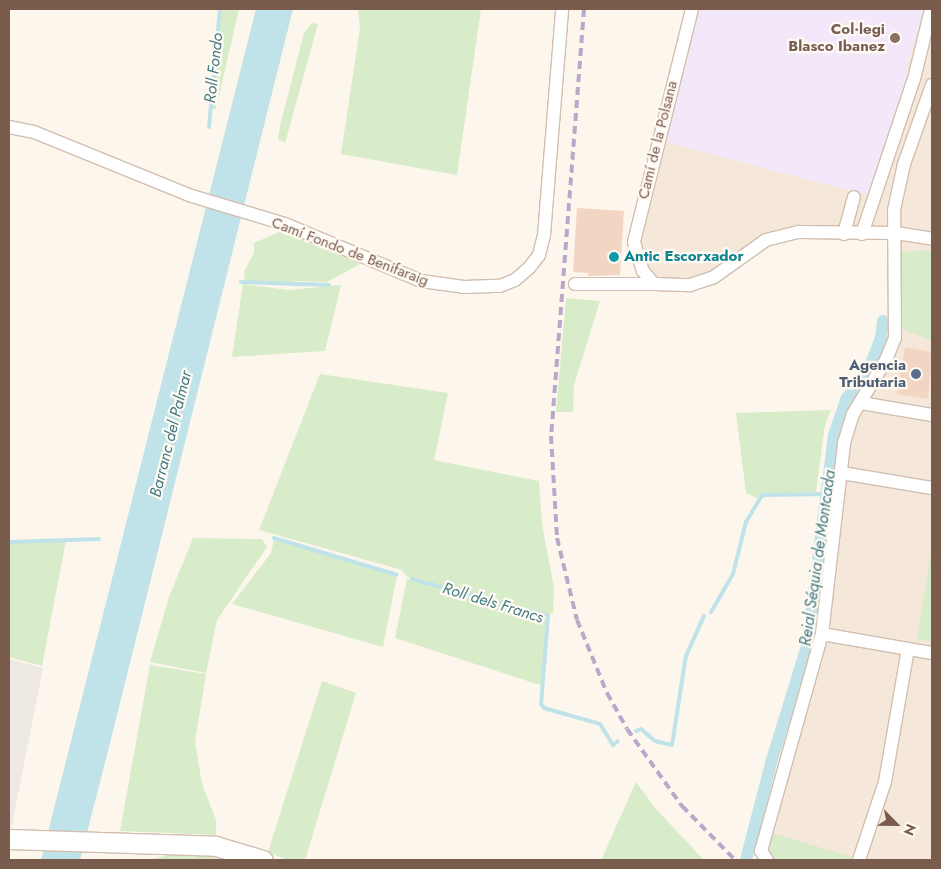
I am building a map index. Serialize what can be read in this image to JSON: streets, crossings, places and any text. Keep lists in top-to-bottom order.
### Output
{
  "streets": {
    "street": ["Camí de la Polsana", "Camí Fondo de Benifaraig"]
  },
  "water": [
    "Roll Fondo",
    "Barranc del Palmar",
    "Reial Séquia de Montcada",
    "Roll dels Francs"
  ],
  "places": ["Col·legi Blasco Ibanez", "Antic Escorxador", "Agencia Tributaria"],
  "north": "bottom right"
}
